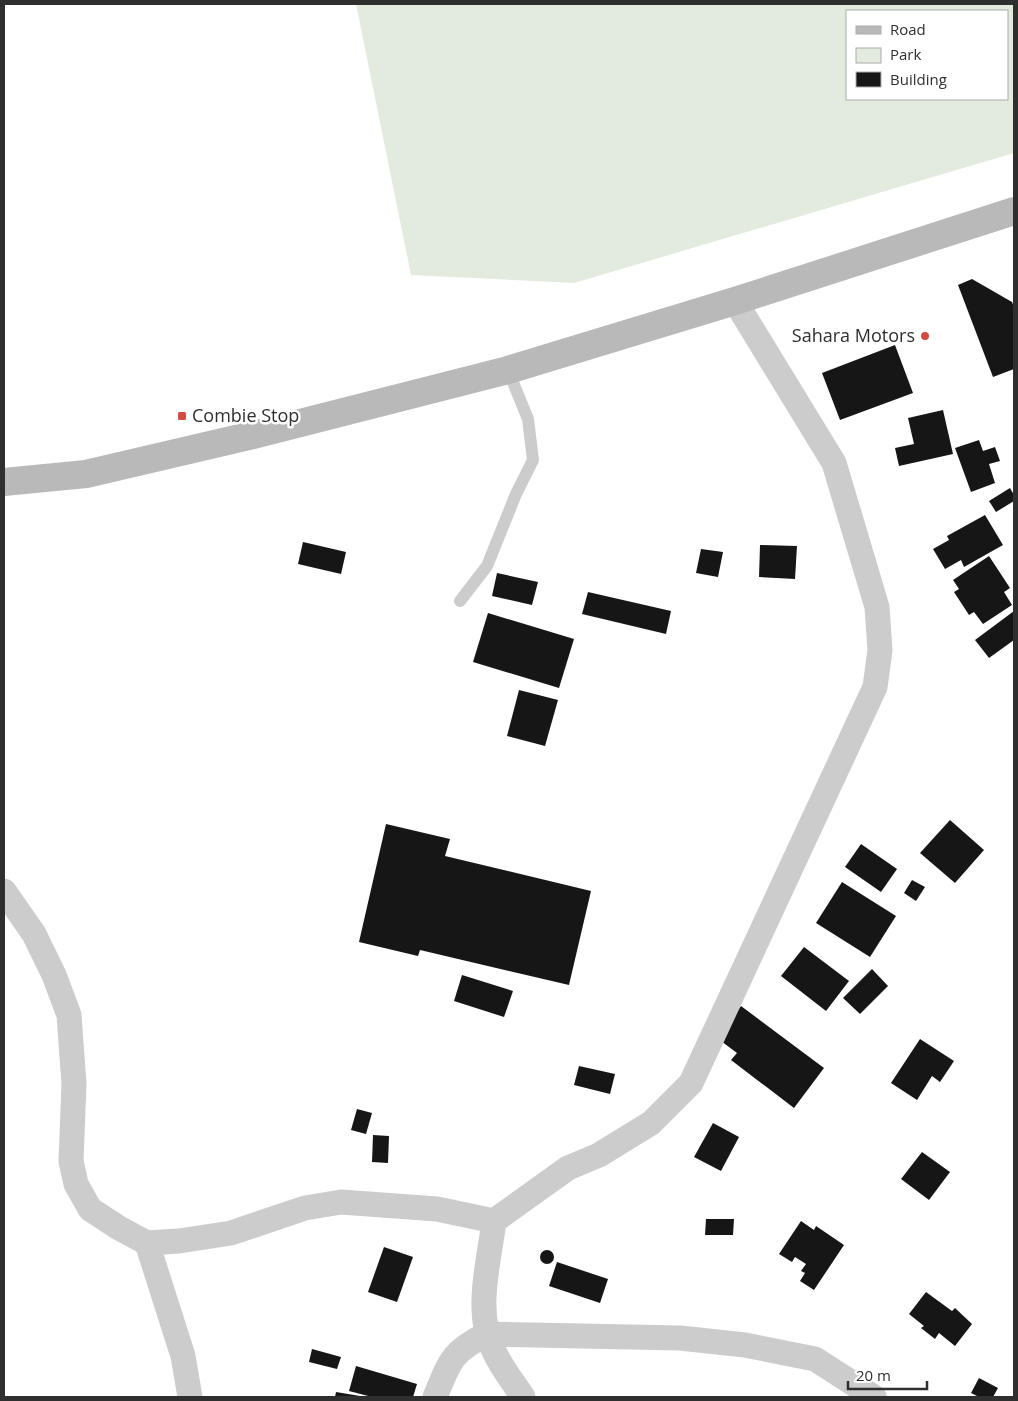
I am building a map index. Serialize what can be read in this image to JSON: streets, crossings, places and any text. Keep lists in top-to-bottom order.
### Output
{
  "places": {
    "other": ["Sahara Motors"],
    "transit": ["Combie Stop"]
  },
  "legend": ["Road", "Park", "Building"],
  "scale_bar": "20 m"
}
